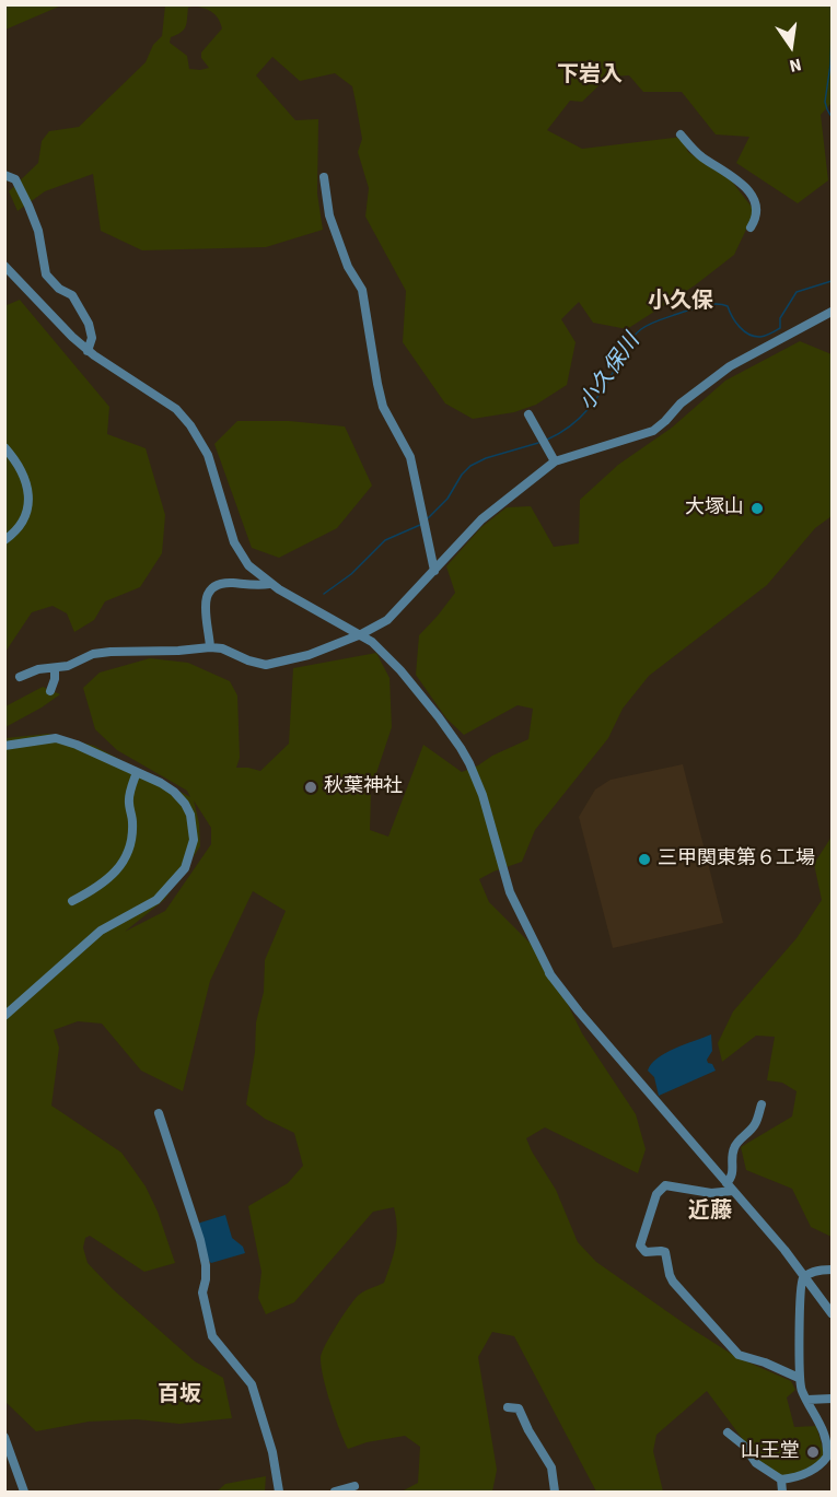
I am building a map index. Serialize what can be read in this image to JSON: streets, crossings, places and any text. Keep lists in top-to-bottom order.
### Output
{
  "districts": [
    "下岩入",
    "小久保",
    "近藤",
    "百坂"
  ],
  "water": ["小久保川"],
  "places": [
    "大塚山",
    "秋葉神社",
    "三甲関東第６工場",
    "山王堂"
  ],
  "north": "bottom"
}
